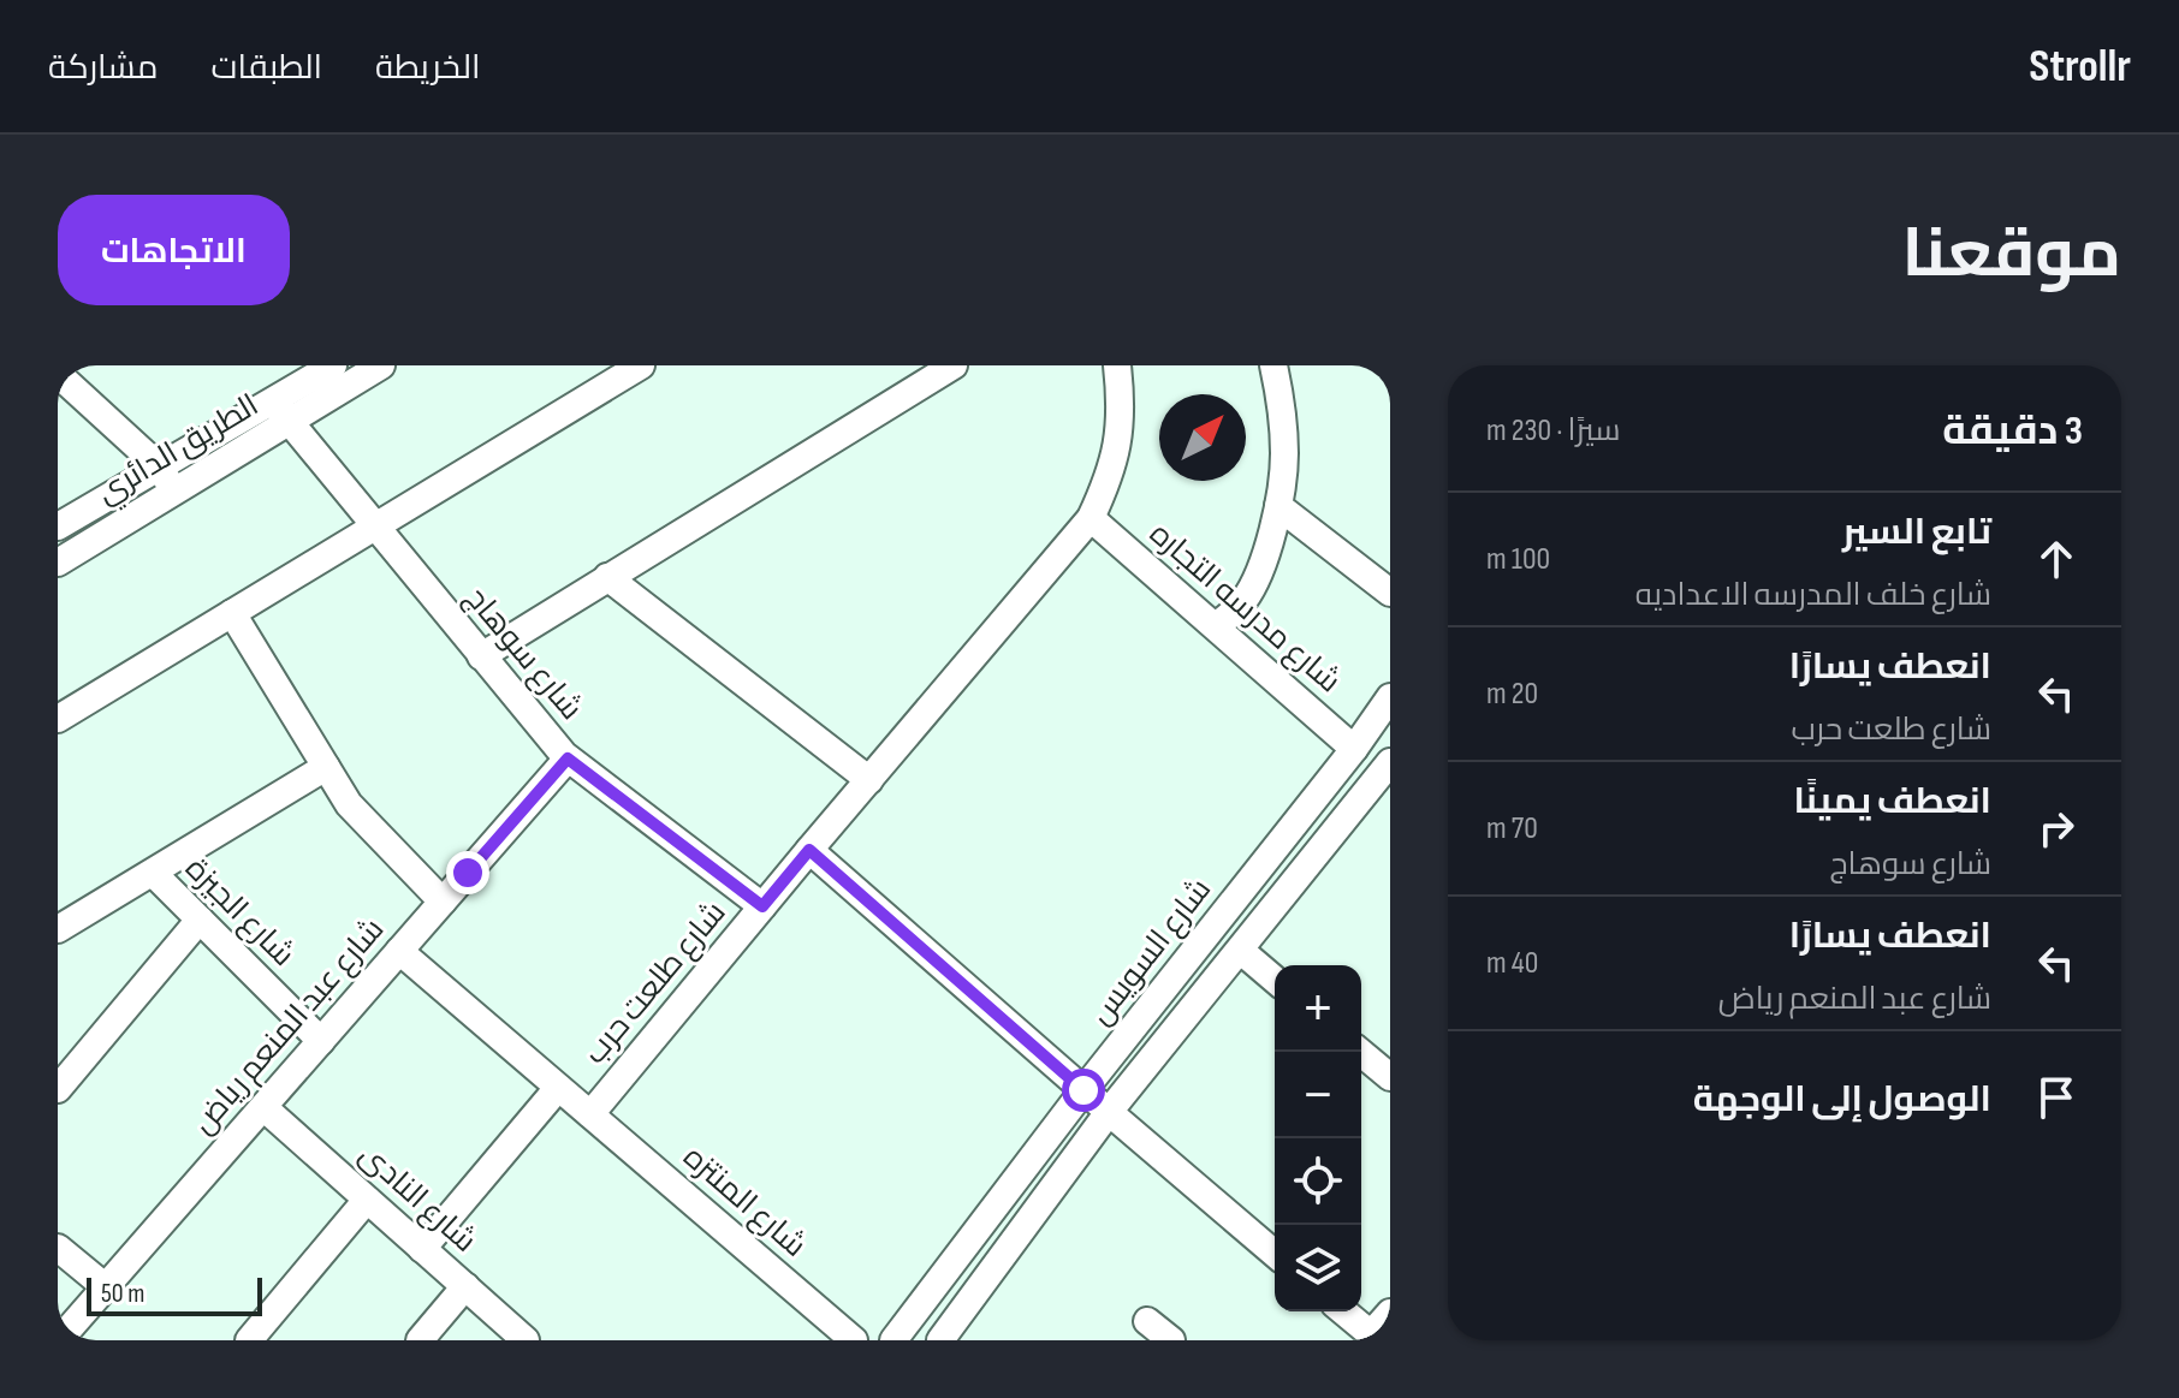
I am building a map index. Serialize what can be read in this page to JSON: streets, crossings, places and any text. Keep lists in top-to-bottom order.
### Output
{
  "streets": {
    "street": [
      "الطريق الدائري",
      "شارع مدرسه التجاره",
      "شارع سوهاج",
      "شارع الجيزة",
      "شارع السويس",
      "شارع طلعت حرب",
      "شارع عبد المنعم رياض",
      "شارع النادى",
      "شارع المنتزه"
    ]
  },
  "crossings": [
    ["الطريق الدائري", "شارع سوهاج"],
    ["شارع مدرسه التجاره", "شارع السويس"],
    ["شارع مدرسه التجاره", "شارع طلعت حرب"],
    ["شارع سوهاج", "شارع طلعت حرب"],
    ["شارع سوهاج", "شارع عبد المنعم رياض"],
    ["شارع الجيزة", "شارع عبد المنعم رياض"],
    ["شارع طلعت حرب", "شارع المنتزه"],
    ["شارع عبد المنعم رياض", "شارع النادى"],
    ["شارع عبد المنعم رياض", "شارع المنتزه"]
  ],
  "scale_bar": "50 m",
  "north": "top right",
  "page": {
    "header": "Strollr",
    "nav": ["الخريطة", "الطبقات", "مشاركة"],
    "title": "موقعنا",
    "buttons": "الاتجاهات",
    "heading": ["3 دقيقة", "سيرًا · 230 m"],
    "list": [
      ["تابع السير", "شارع خلف المدرسه الاعداديه", "100 m"],
      ["انعطف يسارًا", "شارع طلعت حرب", "20 m"],
      ["انعطف يمينًا", "شارع سوهاج", "70 m"],
      ["انعطف يسارًا", "شارع عبد المنعم رياض", "40 m"],
      "الوصول إلى الوجهة"
    ],
    "map_buttons": ["+", "−"],
    "scale": "50 m"
  }
}
